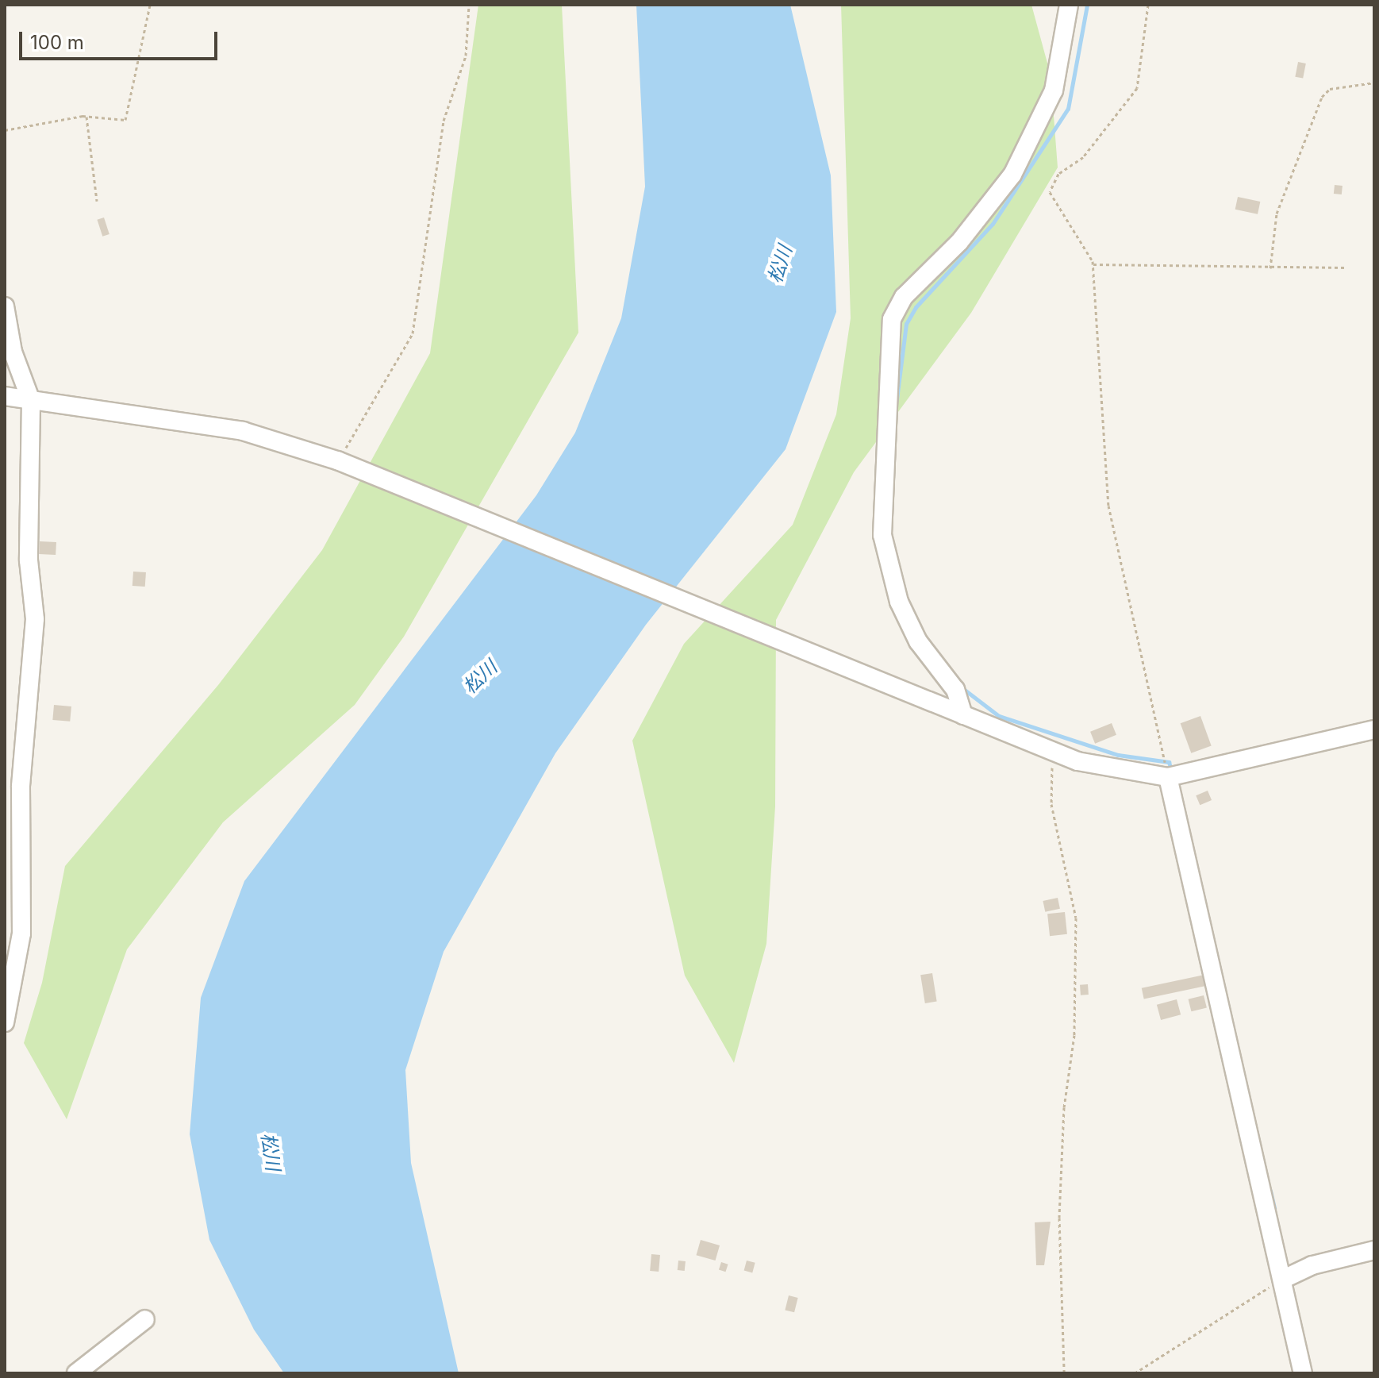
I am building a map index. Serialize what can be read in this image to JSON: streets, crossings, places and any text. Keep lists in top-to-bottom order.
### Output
{
  "water": ["松川"],
  "scale_bar": "100 m"
}
